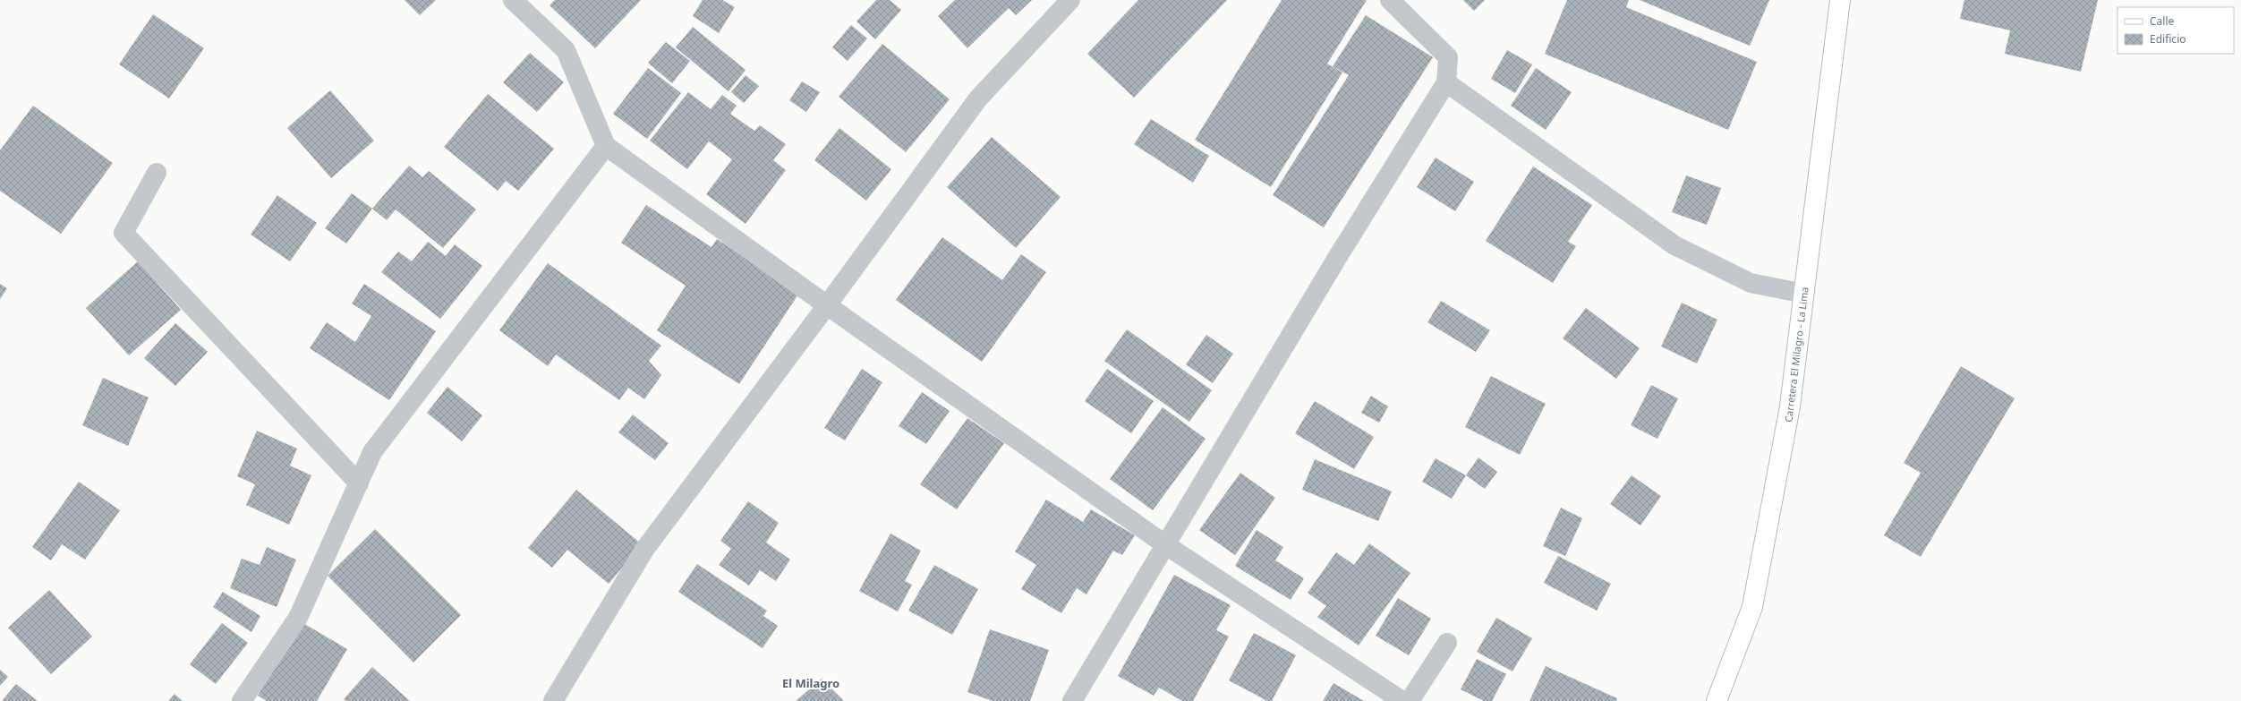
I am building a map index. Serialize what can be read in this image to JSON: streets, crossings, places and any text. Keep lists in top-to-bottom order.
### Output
{
  "streets": {
    "main road": ["Carretera El Milagro - La Lima"]
  },
  "districts": ["El Milagro"],
  "legend": ["Calle", "Edificio"]
}
